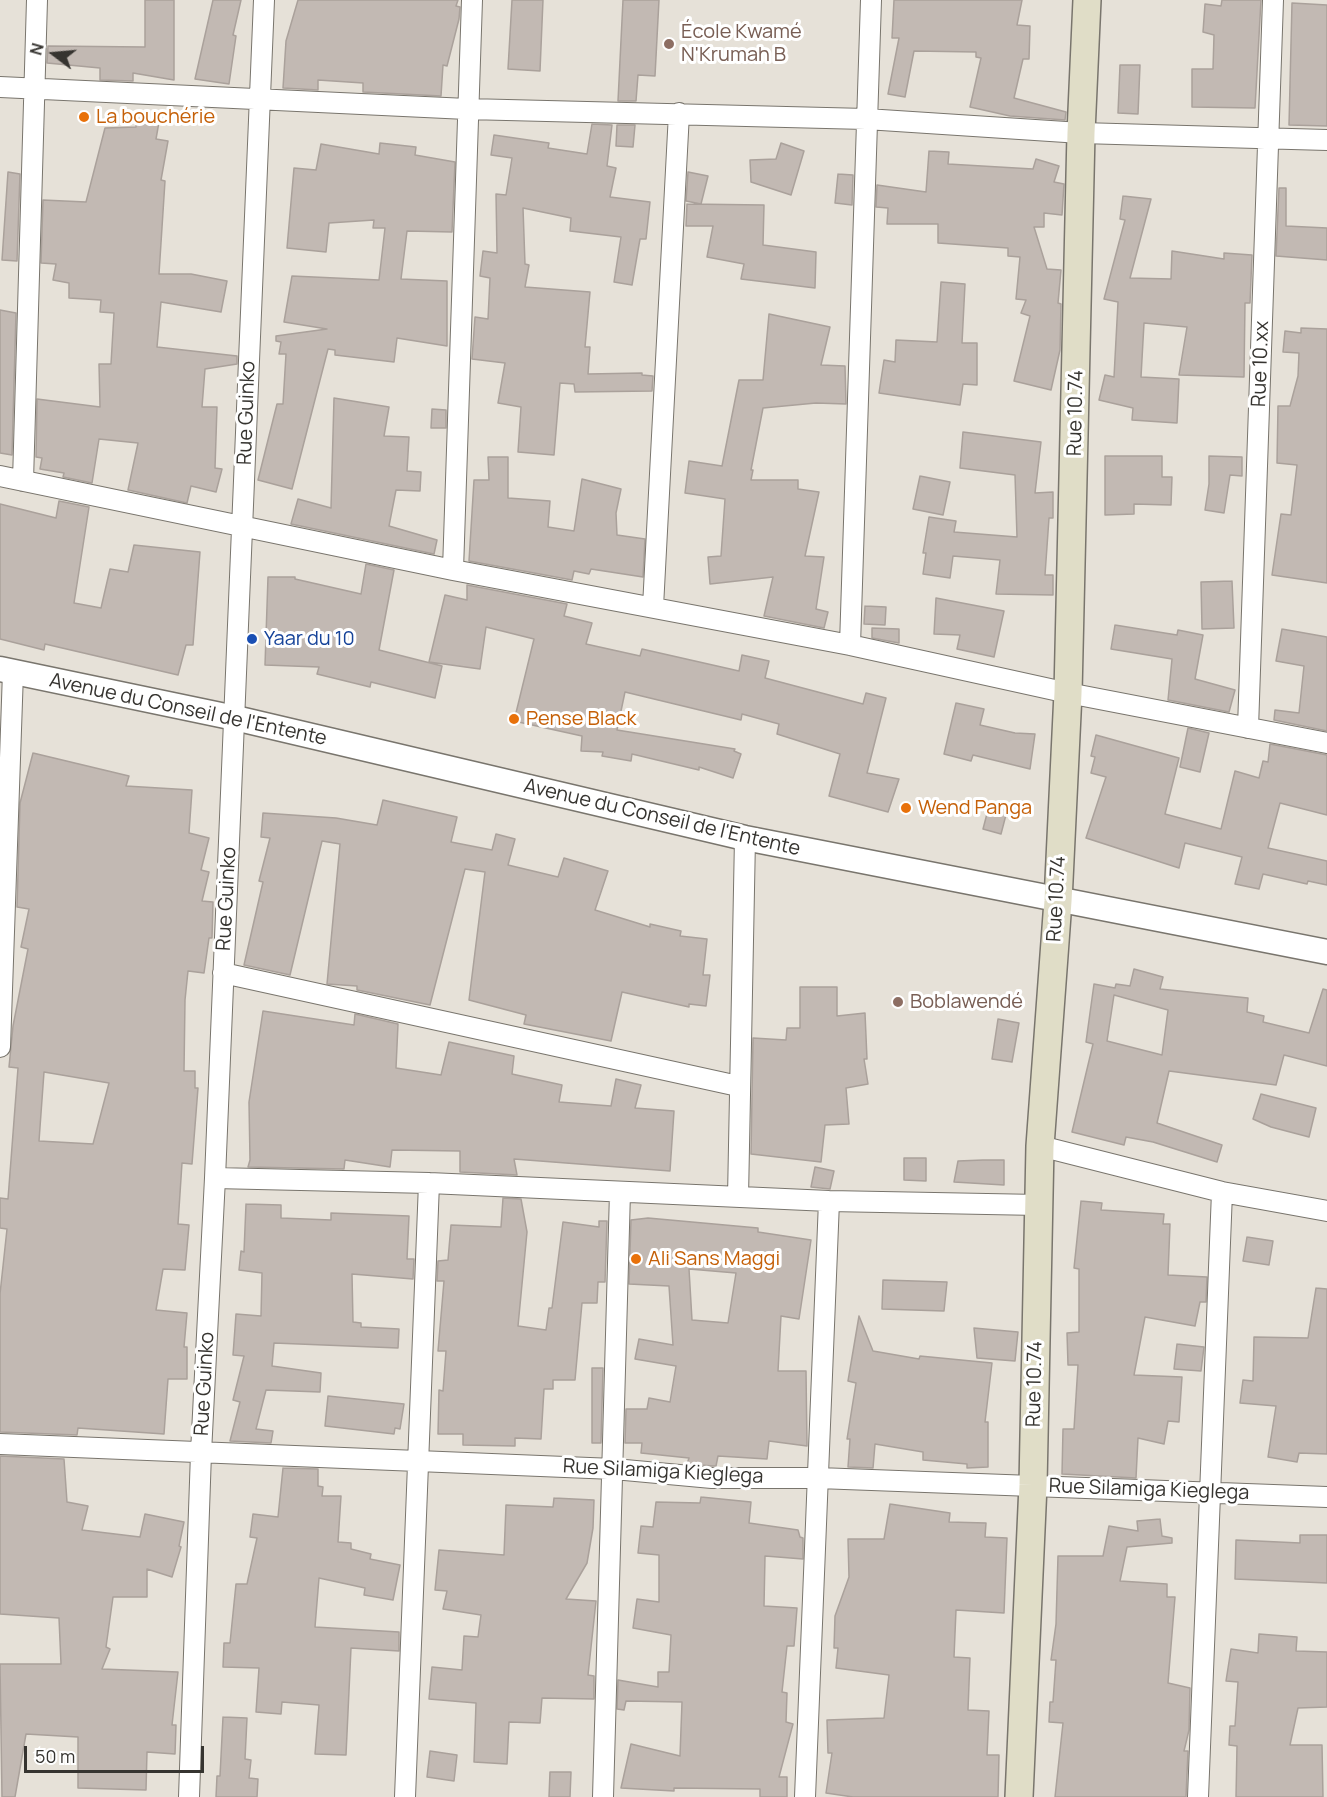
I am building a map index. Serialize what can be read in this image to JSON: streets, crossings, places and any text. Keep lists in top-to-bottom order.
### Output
{
  "streets": {
    "main road": ["Rue 10.74"],
    "street": [
      "Rue 10.xx",
      "Rue Guinko",
      "Avenue du Conseil de l'Entente",
      "Rue Silamiga Kieglega"
    ]
  },
  "crossings": [
    ["Rue Guinko", "Avenue du Conseil de l'Entente"],
    ["Rue Guinko", "Rue Silamiga Kieglega"],
    ["Rue 10.74", "Avenue du Conseil de l'Entente"],
    ["Rue 10.74", "Rue Silamiga Kieglega"]
  ],
  "places": [
    "École Kwamé N'Krumah B",
    "La bouchérie",
    "Yaar du 10",
    "Pense Black",
    "Wend Panga",
    "Boblawendé",
    "Ali Sans Maggi"
  ],
  "scale_bar": "50 m",
  "north": "left"
}
